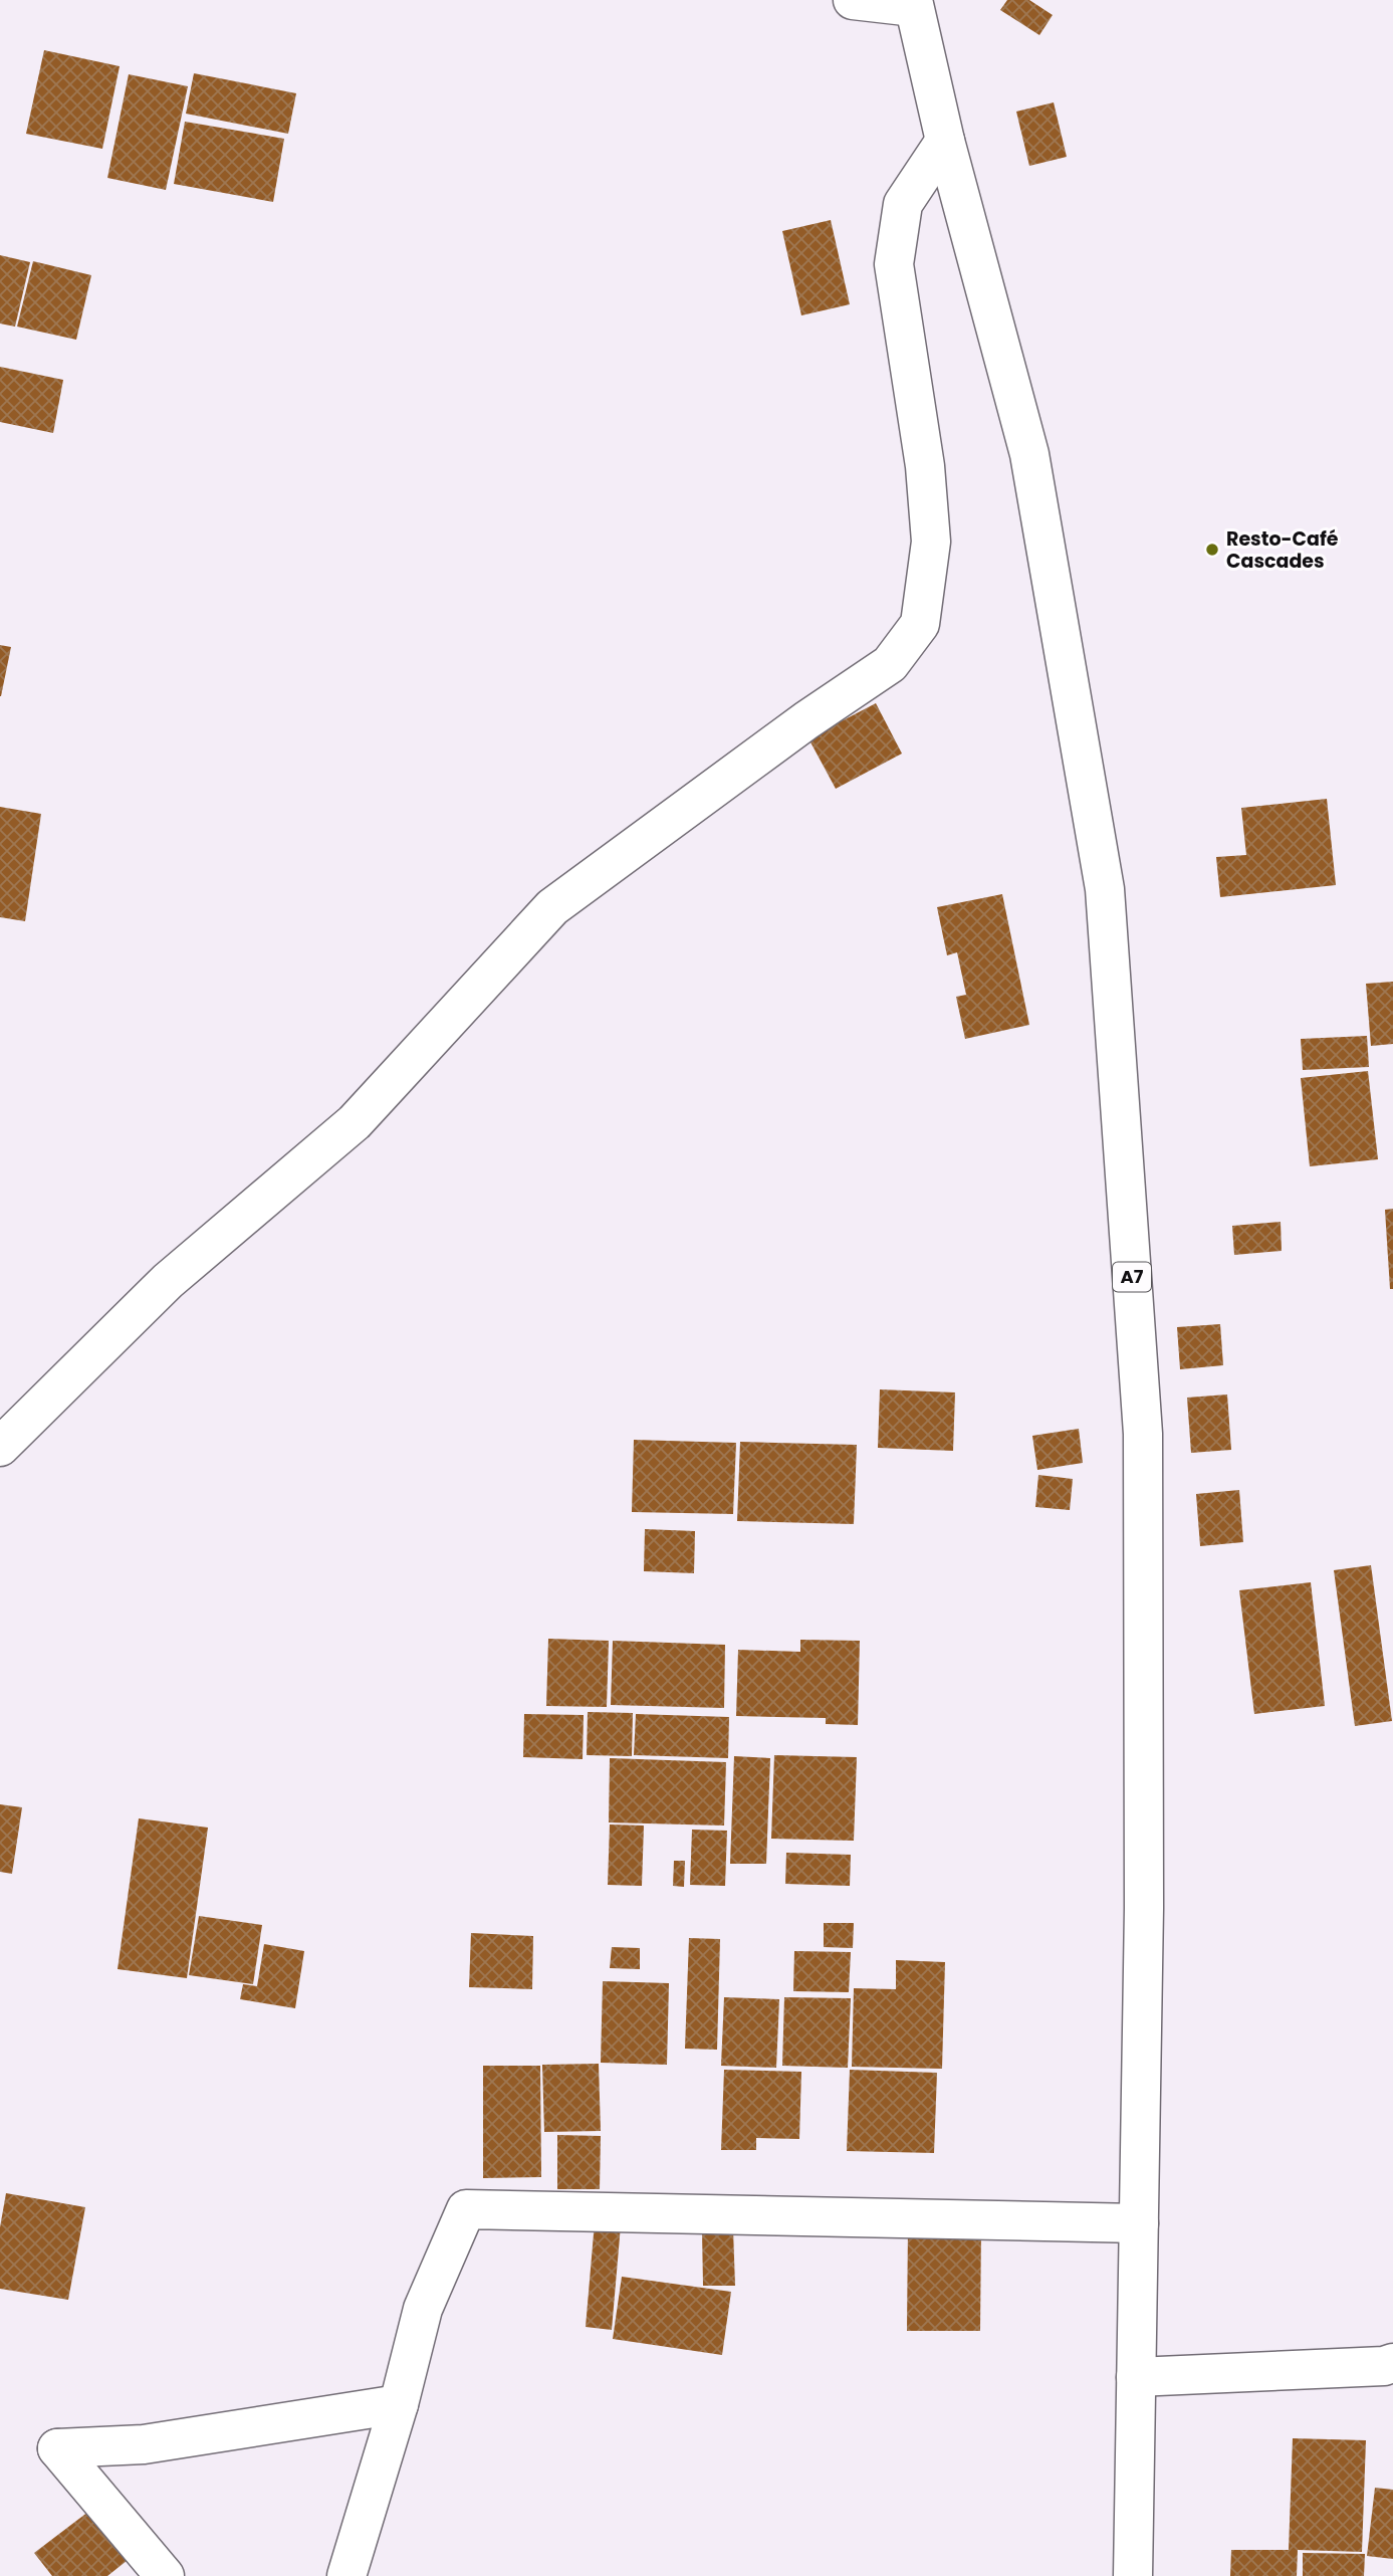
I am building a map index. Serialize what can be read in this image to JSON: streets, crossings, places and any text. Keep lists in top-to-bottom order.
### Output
{
  "streets": {
    "street": ["A7"]
  },
  "places": ["Resto-Café Cascades"]
}
